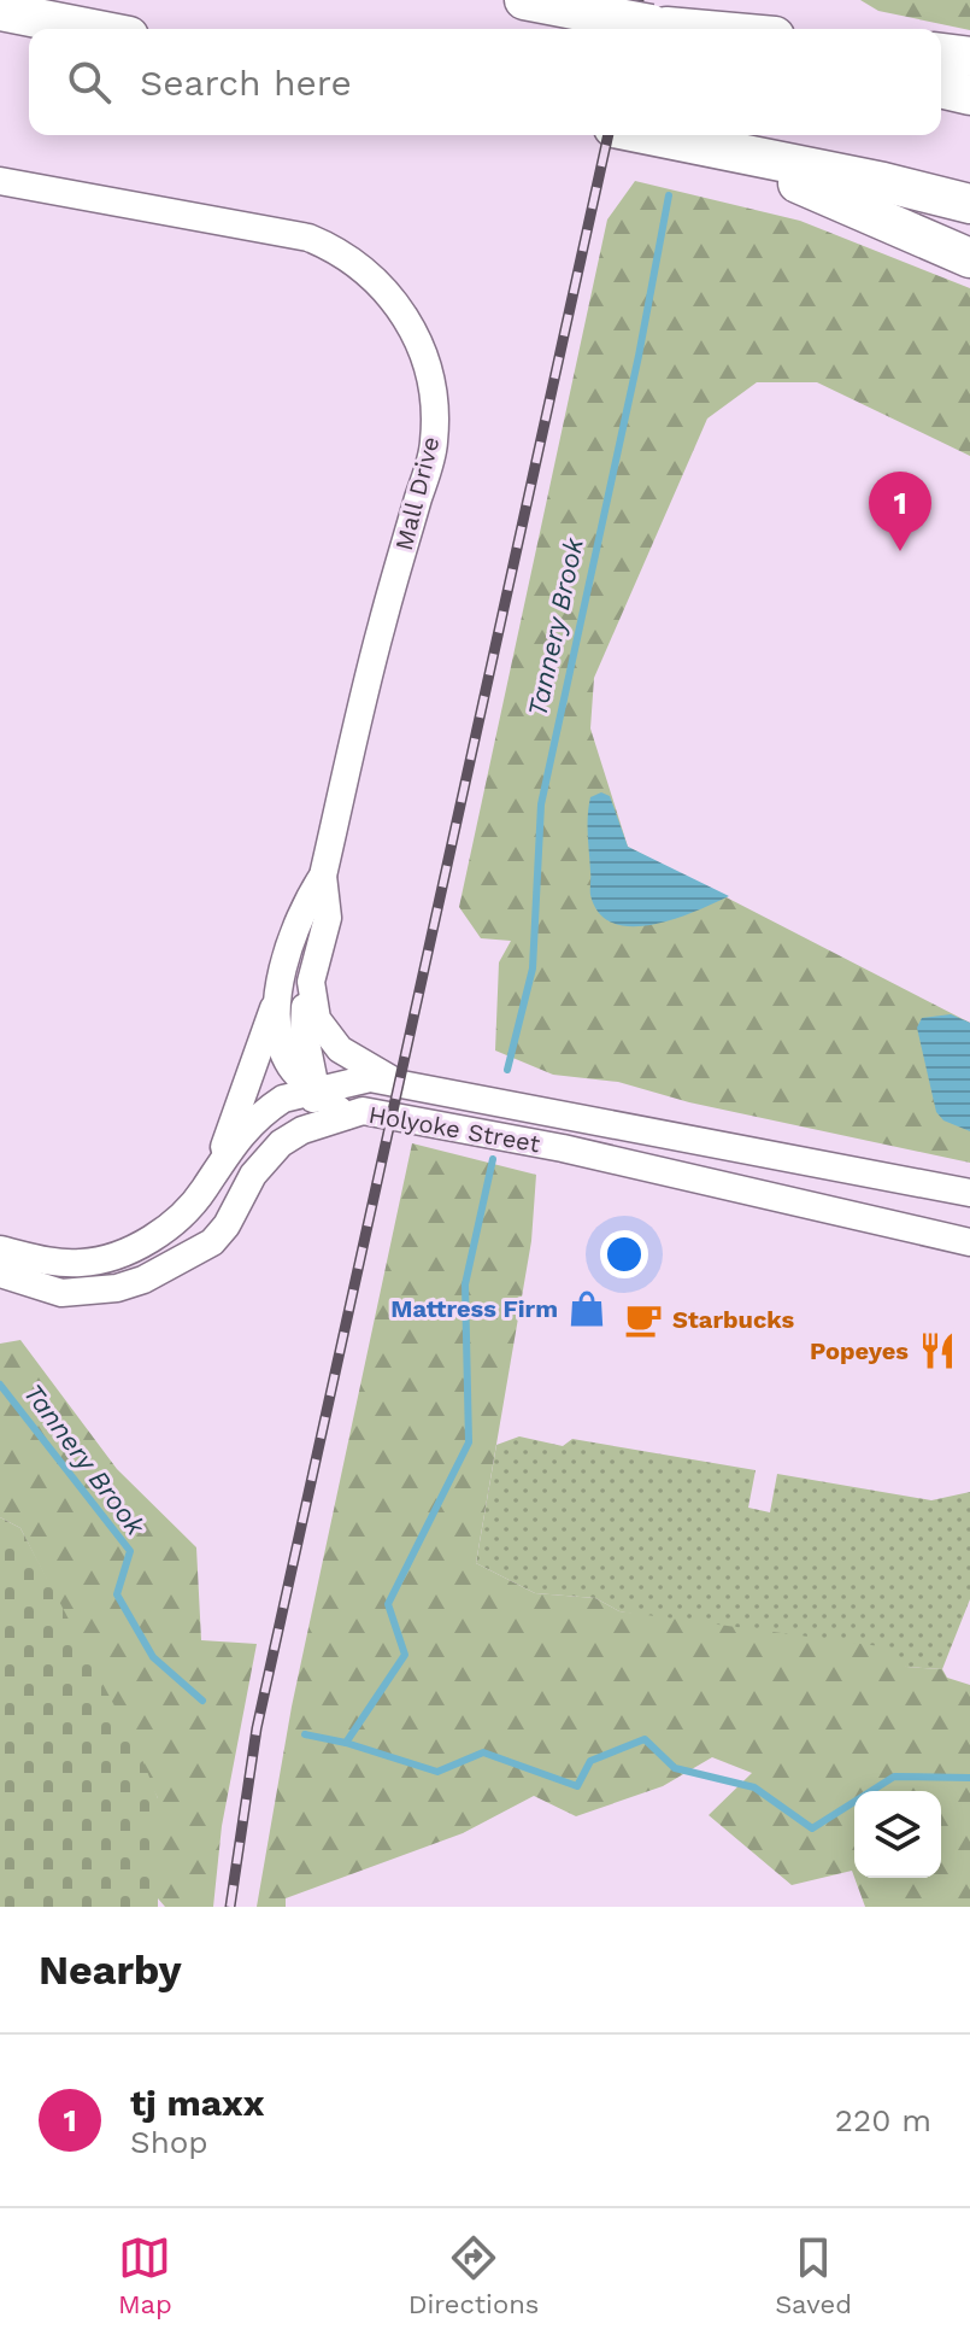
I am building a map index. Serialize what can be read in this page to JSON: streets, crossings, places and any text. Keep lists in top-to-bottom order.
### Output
{
  "streets": {
    "street": ["Mall Drive", "Holyoke Street"]
  },
  "crossings": [
    ["Mall Drive", "Holyoke Street"]
  ],
  "water": ["Tannery Brook"],
  "places": {
    "shop": ["Mattress Firm"],
    "cafe": ["Starbucks"],
    "restaurant": ["Popeyes"]
  },
  "page": {
    "search": "Search here",
    "pins": "1",
    "heading": "Nearby",
    "list": [
      {
        "mark": "1",
        "name": "tj maxx",
        "note": "Shop",
        "value": "220 m"
      }
    ],
    "nav": ["Map", "Directions", "Saved"]
  }
}
